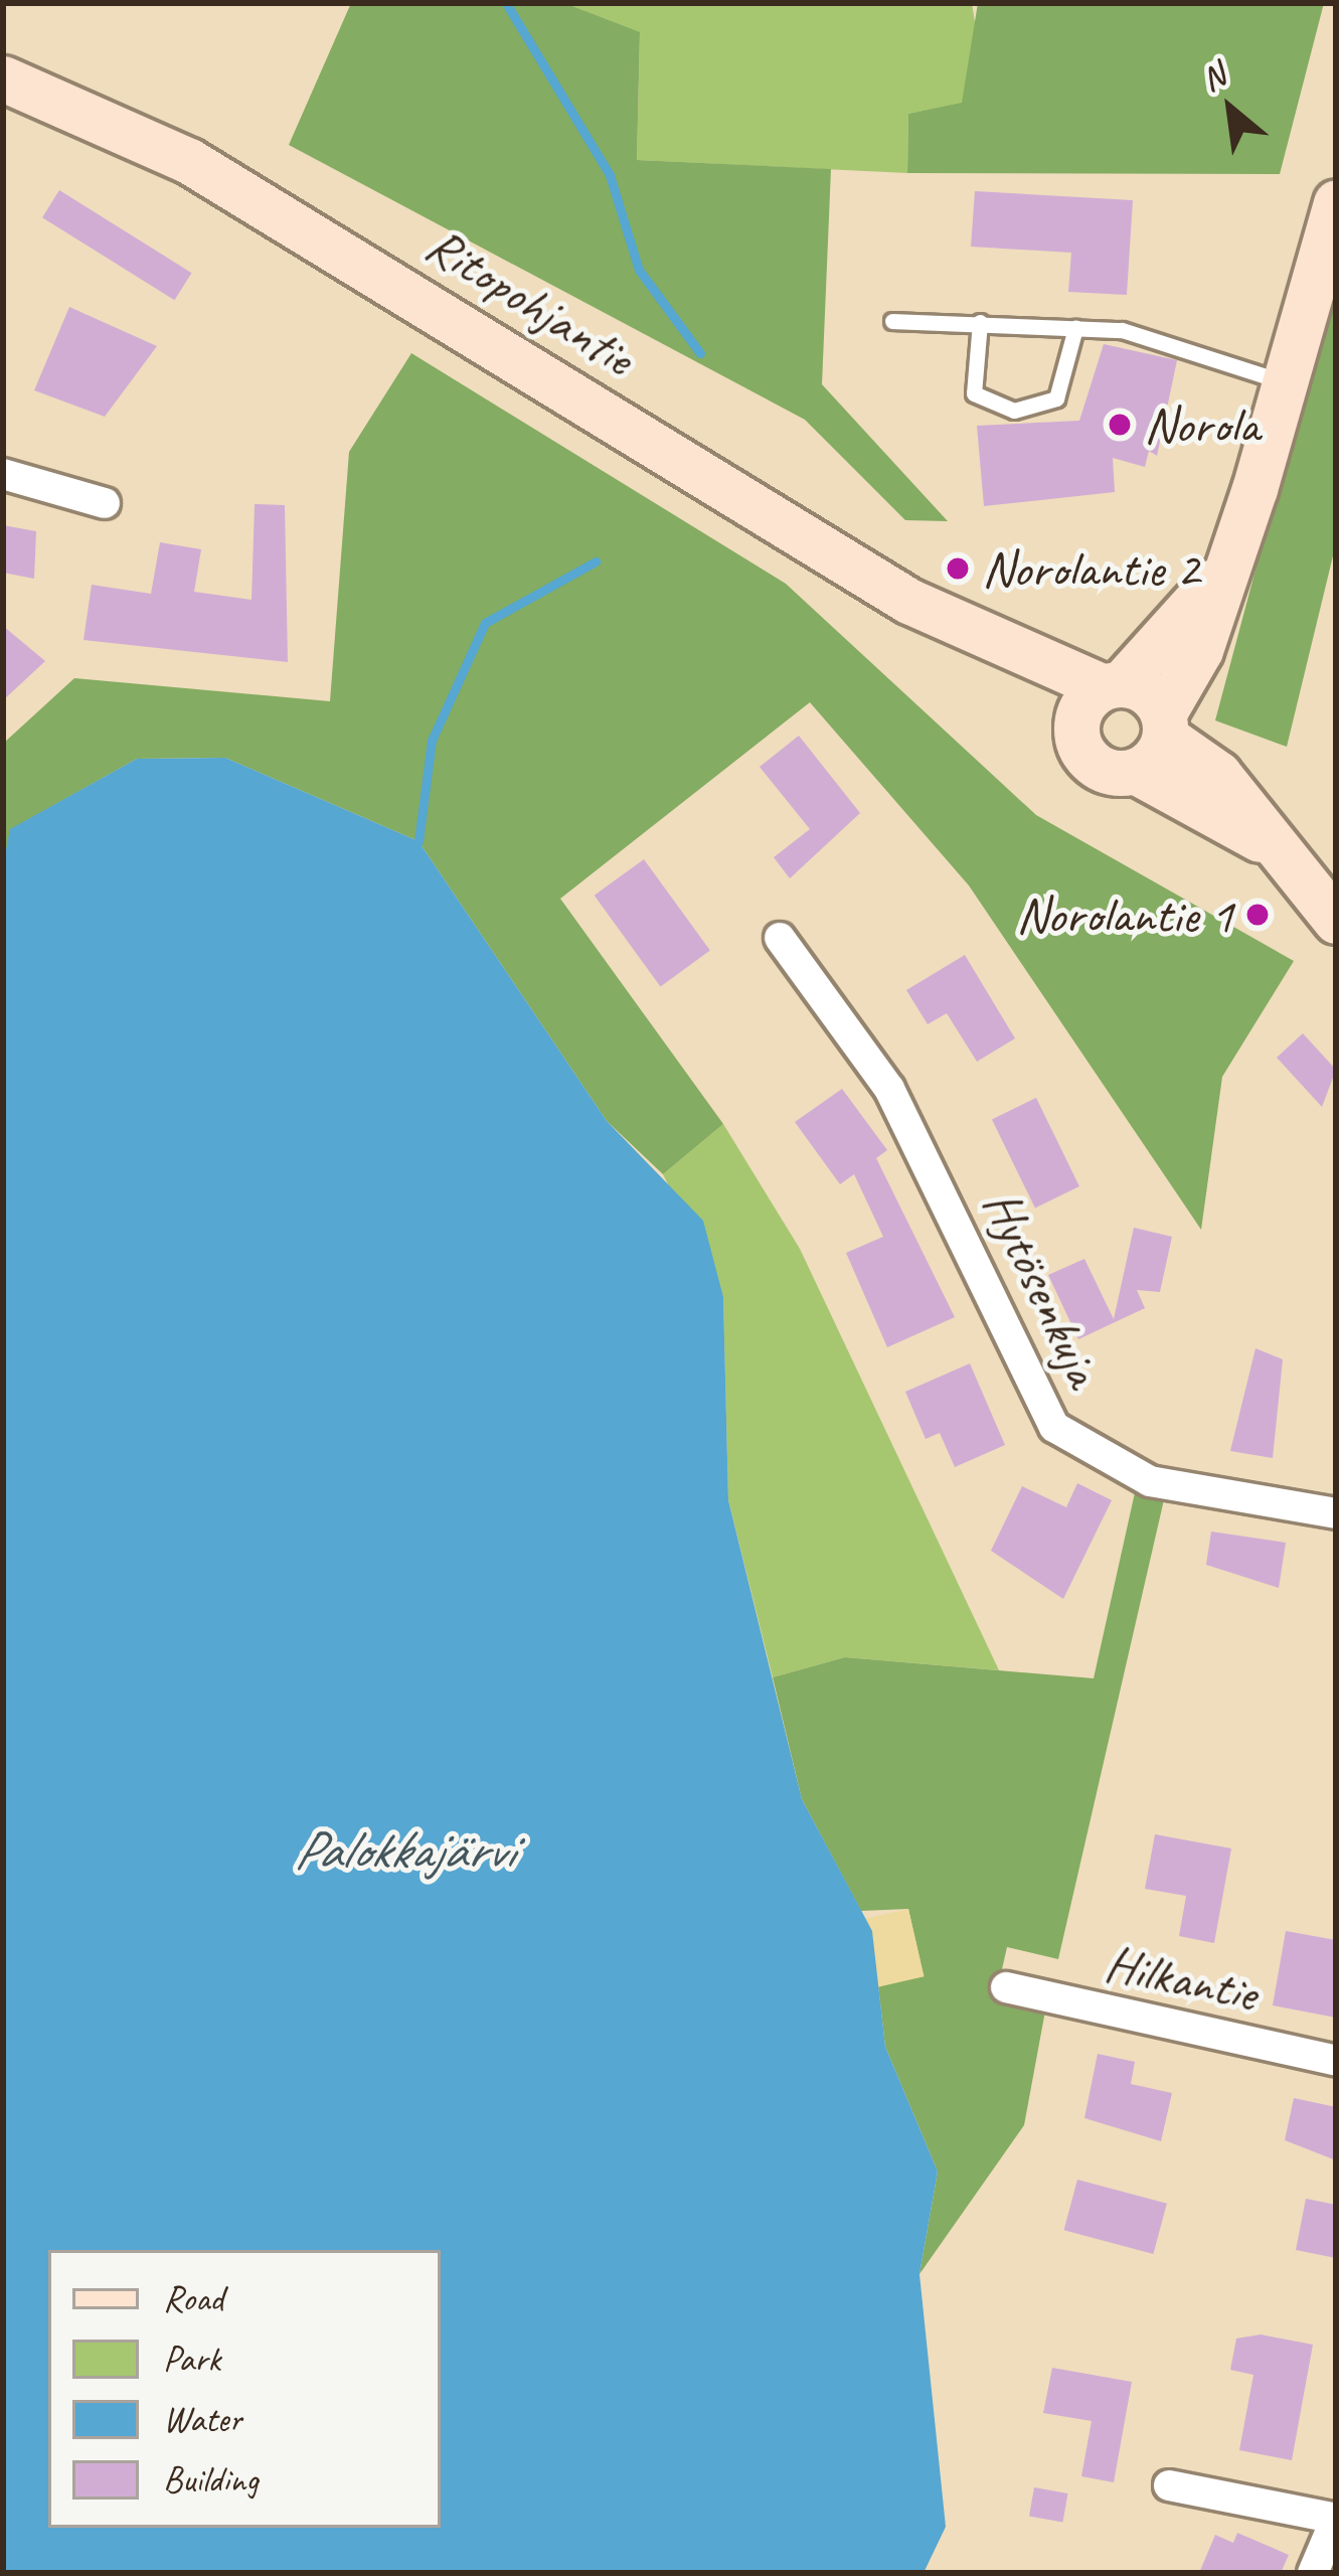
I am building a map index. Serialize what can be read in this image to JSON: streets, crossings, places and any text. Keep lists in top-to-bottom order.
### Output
{
  "streets": {
    "main road": ["Ritopohjantie"],
    "street": ["Hytösenkuja", "Hilkantie"]
  },
  "water": ["Palokkajärvi"],
  "places": ["Norola", "Norolantie 2", "Norolantie 1"],
  "legend": [
    "Road",
    "Park",
    "Water",
    "Building"
  ],
  "north": "top left"
}
